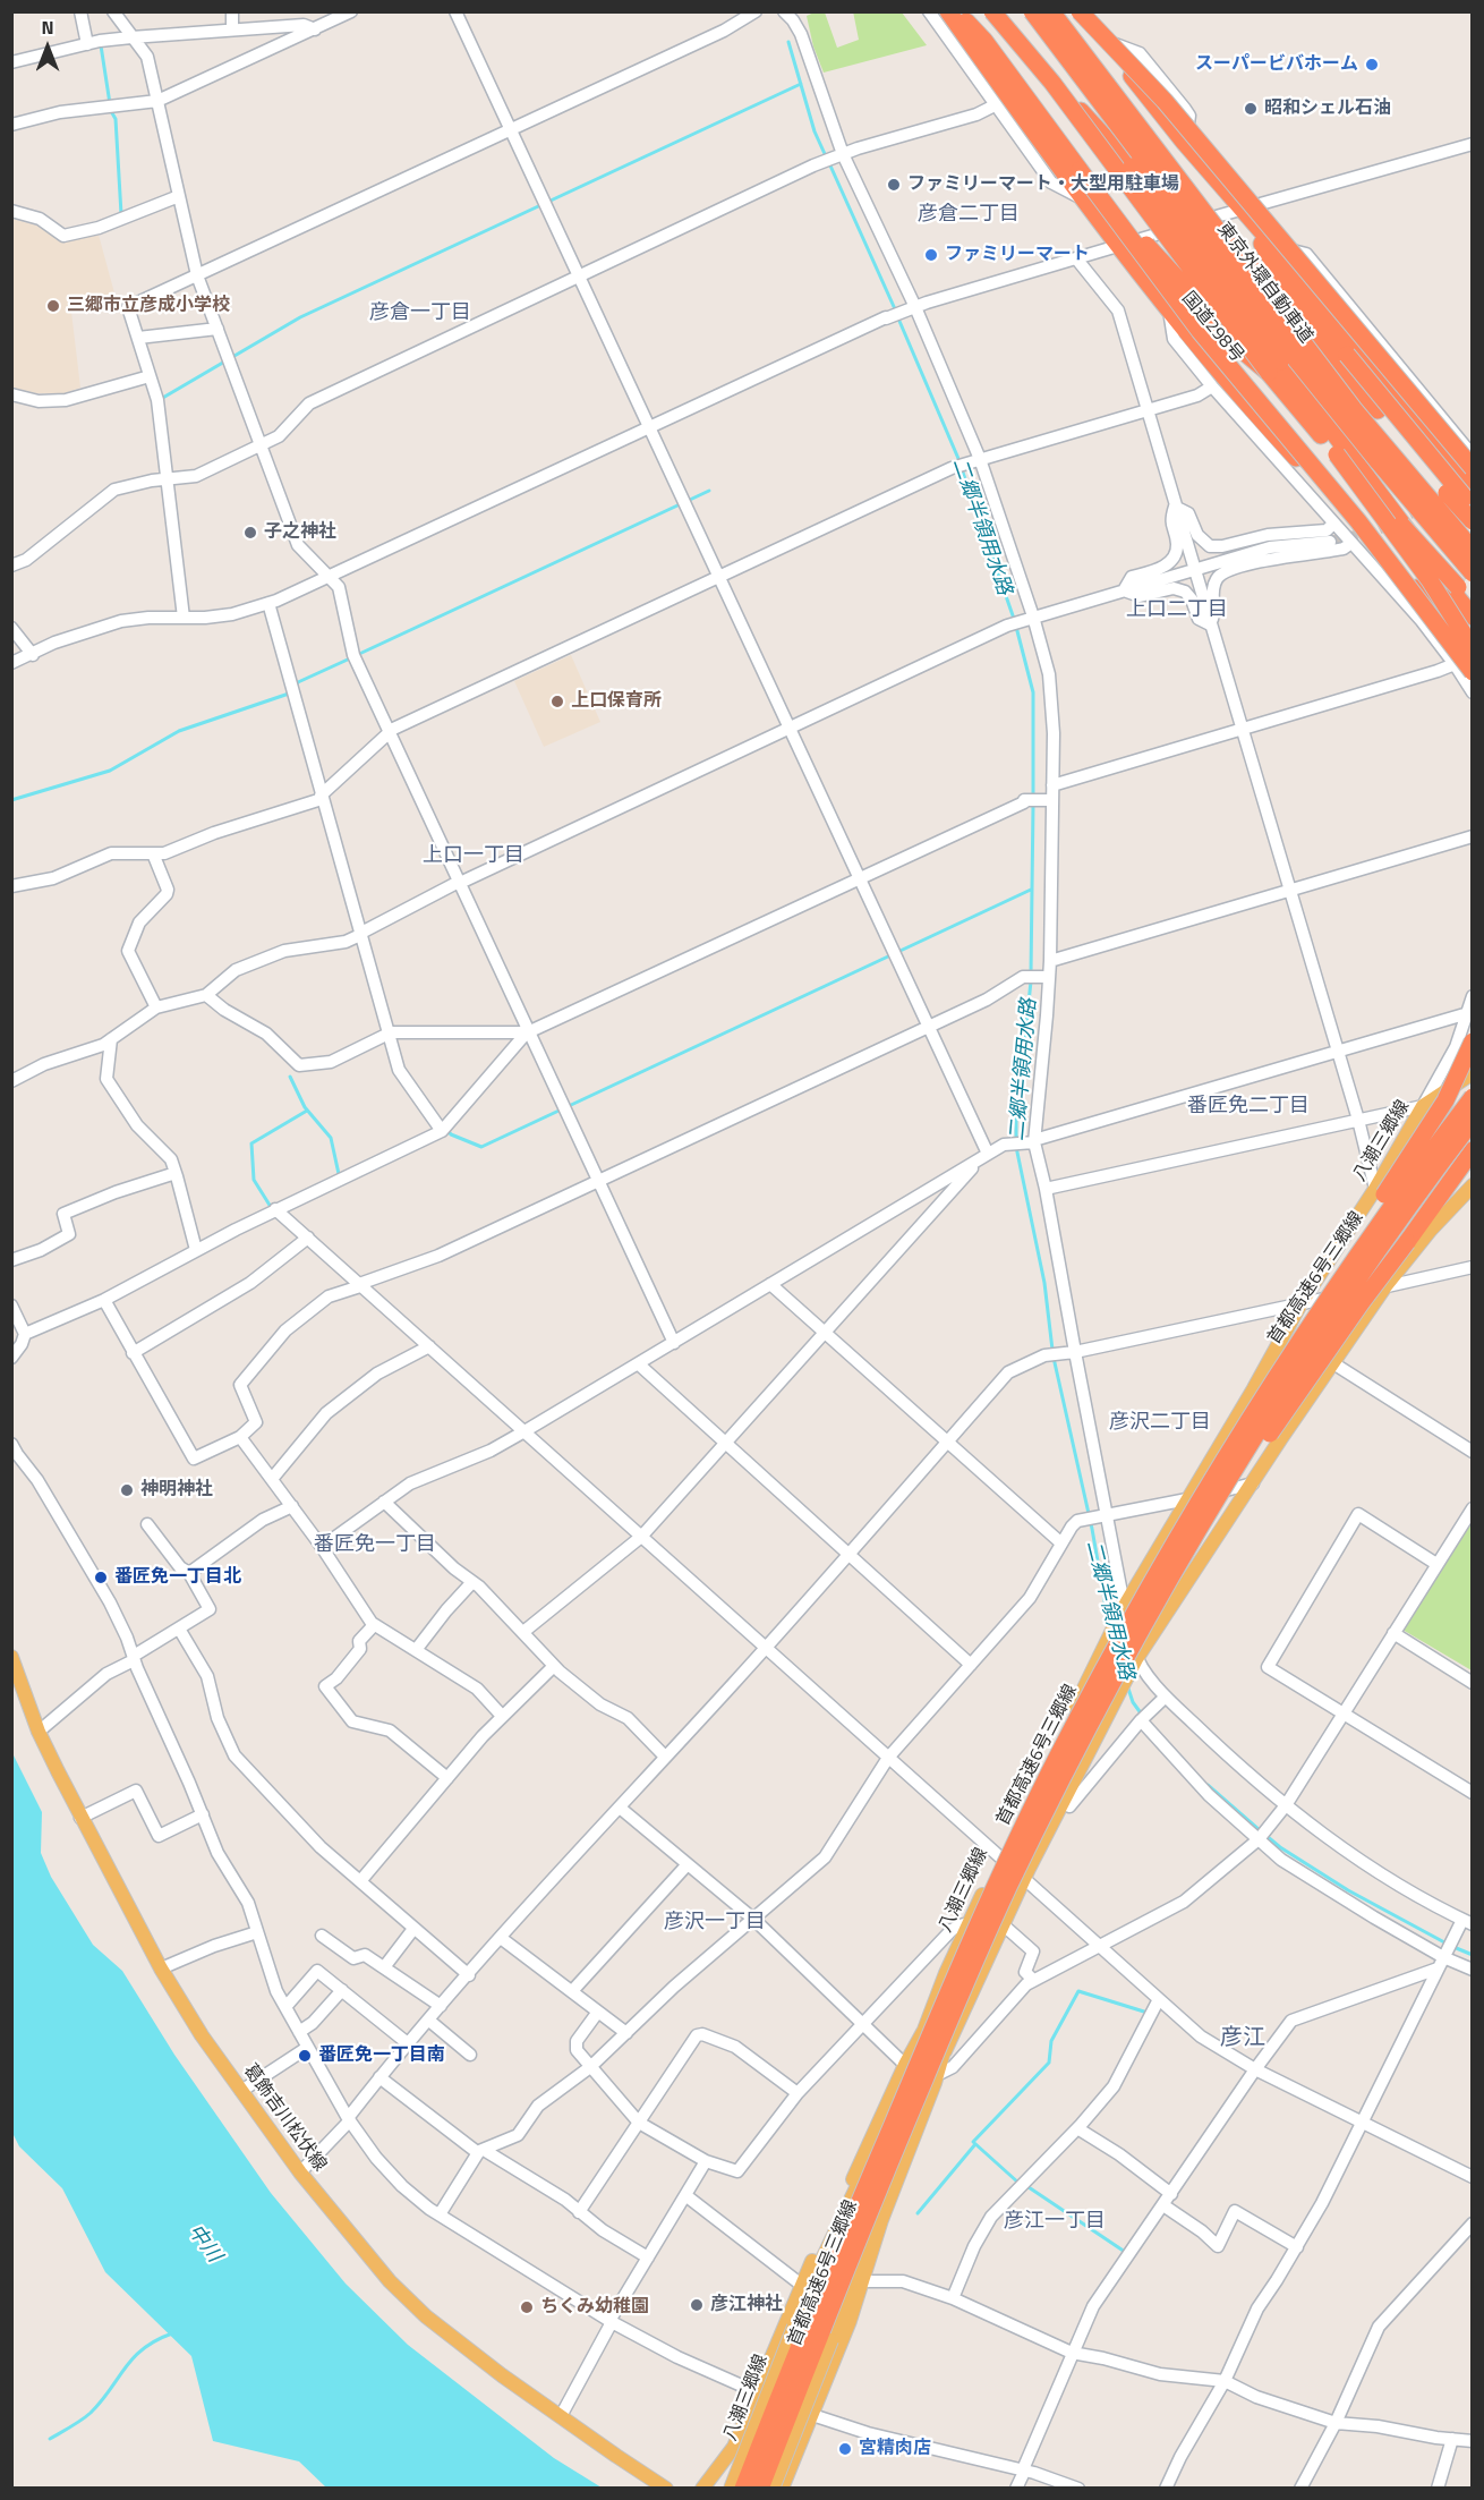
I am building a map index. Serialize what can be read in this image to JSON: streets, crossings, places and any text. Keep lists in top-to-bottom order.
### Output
{
  "streets": {
    "highway": ["東京外環自動車道", "国道298号", "首都高速6号三郷線"],
    "main road": ["八潮三郷線", "葛飾吉川松伏線"]
  },
  "crossings": [
    ["八潮三郷線", "首都高速6号三郷線"]
  ],
  "districts": [
    "彦倉二丁目",
    "彦倉一丁目",
    "上口二丁目",
    "上口一丁目",
    "番匠免二丁目",
    "彦沢二丁目",
    "番匠免一丁目",
    "彦沢一丁目",
    "彦江",
    "彦江一丁目"
  ],
  "water": ["二郷半領用水路", "中川"],
  "places": [
    "スーパービバホーム",
    "昭和シェル石油",
    "ファミリーマート・大型用駐車場",
    "ファミリーマート",
    "三郷市立彦成小学校",
    "子之神社",
    "上口保育所",
    "神明神社",
    "番匠免一丁目北",
    "番匠免一丁目南",
    "彦江神社",
    "ちくみ幼稚園",
    "宮精肉店"
  ],
  "north": "top"
}
